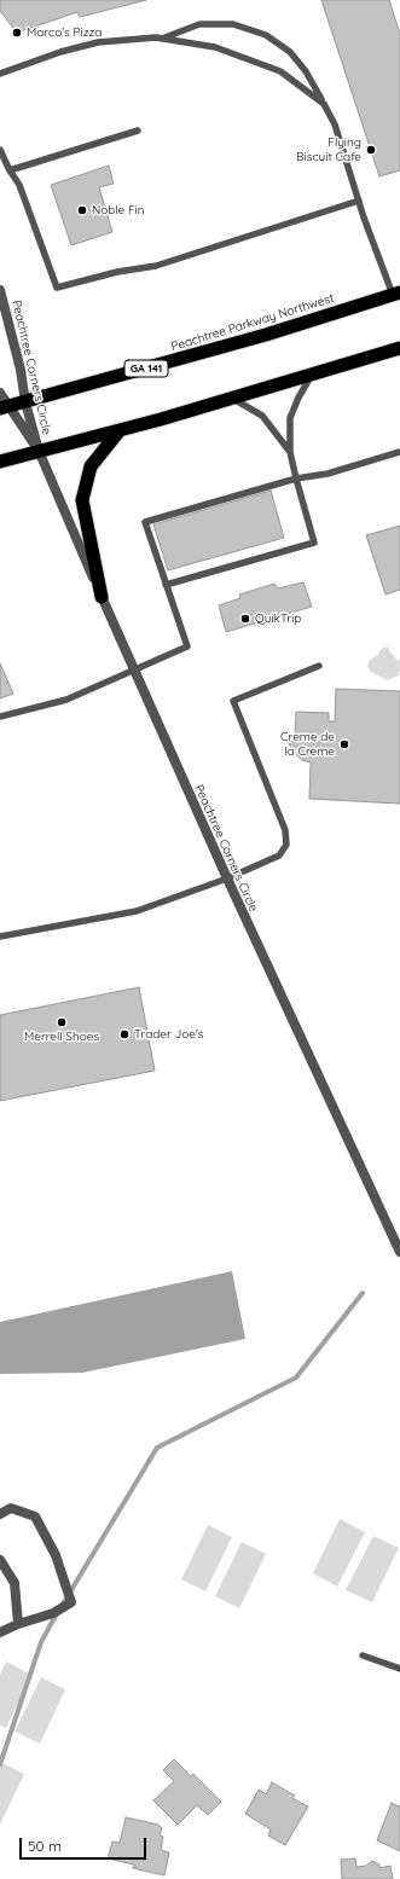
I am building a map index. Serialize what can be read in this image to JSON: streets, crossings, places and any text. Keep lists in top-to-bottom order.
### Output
{
  "streets": {
    "highway": ["Peachtree Parkway Northwest", "GA 141"],
    "street": ["Peachtree Corners Circle"]
  },
  "crossings": [
    ["Peachtree Parkway Northwest", "Peachtree Corners Circle"]
  ],
  "places": [
    "Marco's Pizza",
    "Flying Biscuit Cafe",
    "Noble Fin",
    "QuikTrip",
    "Creme de la Creme",
    "Merrell Shoes",
    "Trader Joe's"
  ],
  "scale_bar": "50 m"
}
